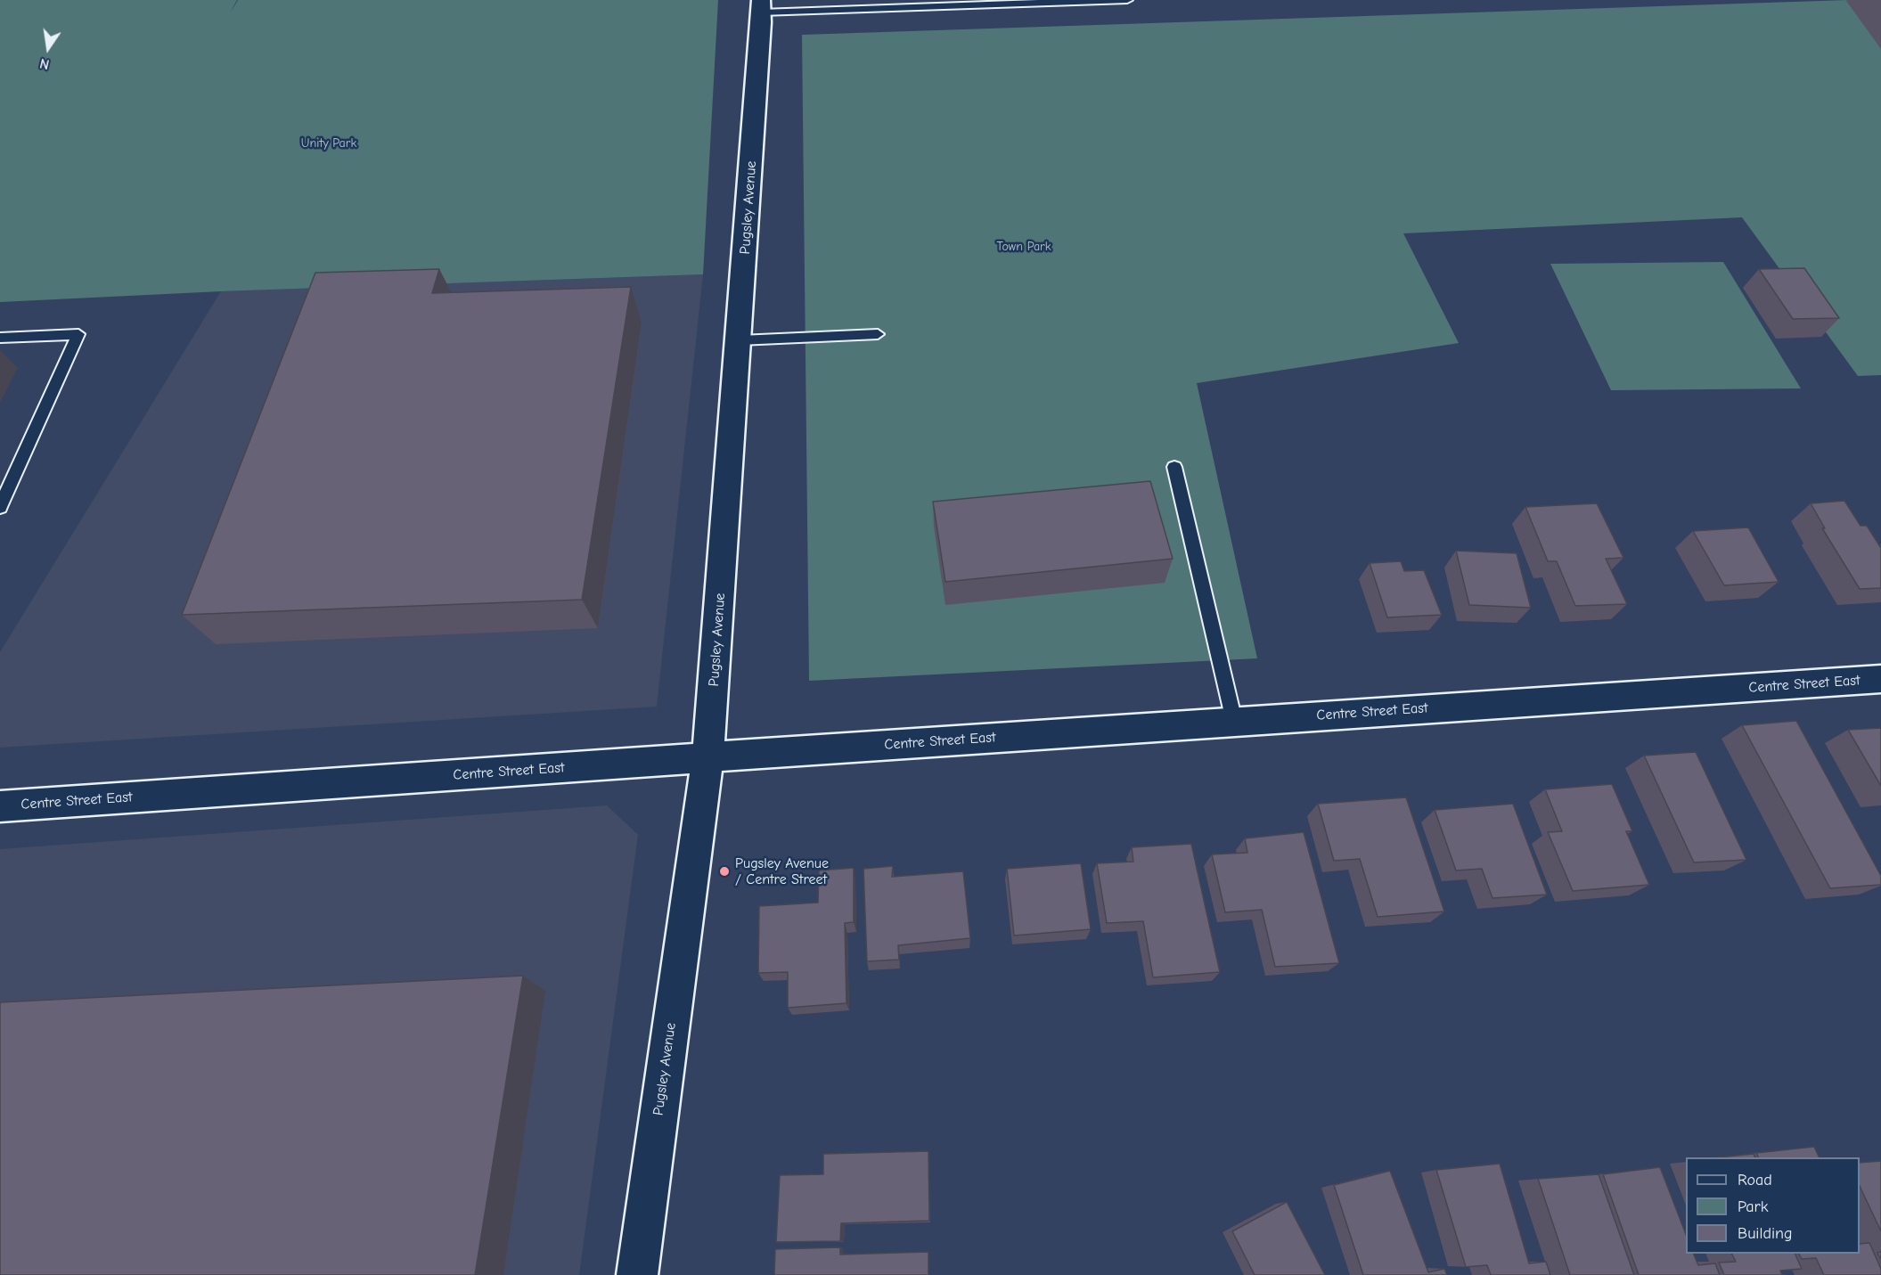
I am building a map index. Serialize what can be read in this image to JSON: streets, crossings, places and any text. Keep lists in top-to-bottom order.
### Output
{
  "streets": {
    "street": ["Pugsley Avenue", "Centre Street East"]
  },
  "crossings": [
    ["Pugsley Avenue", "Centre Street East"]
  ],
  "parks": ["Unity Park", "Town Park"],
  "places": ["Pugsley Avenue / Centre Street"],
  "legend": ["Road", "Park", "Building"],
  "north": "bottom"
}
